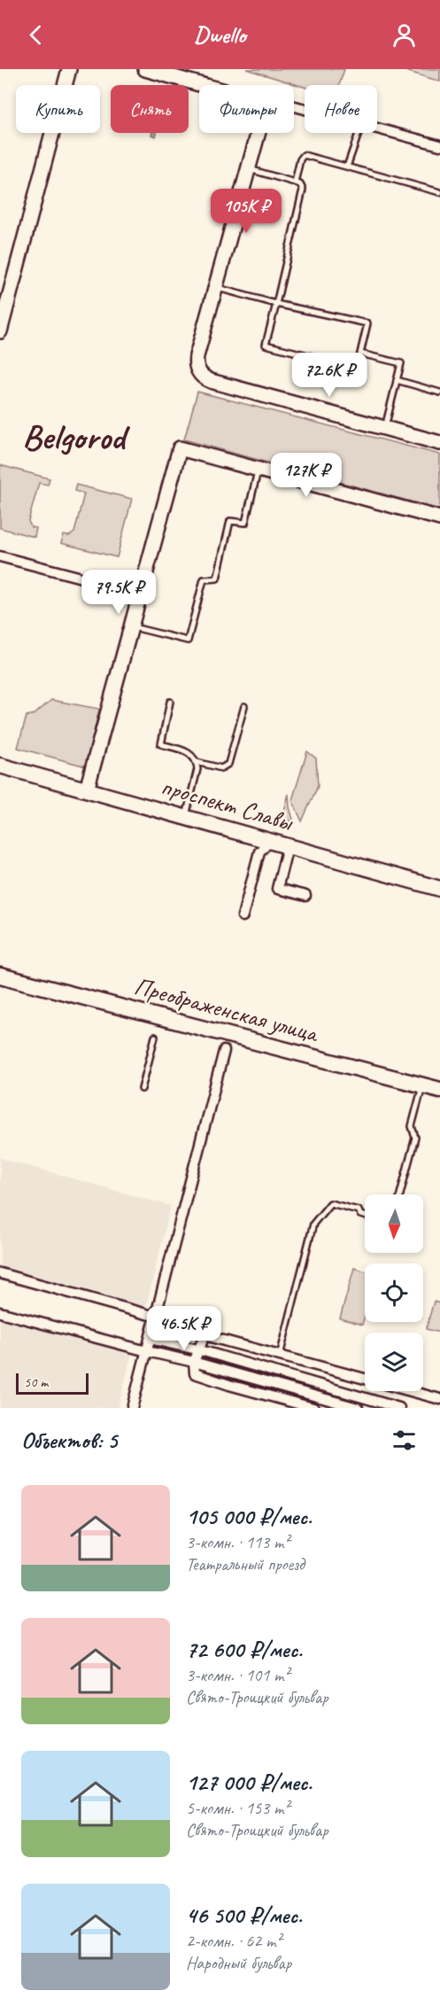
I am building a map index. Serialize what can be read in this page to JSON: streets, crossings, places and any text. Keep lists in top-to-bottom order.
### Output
{
  "streets": {
    "main road": ["проспект Славы", "Преображенская улица"]
  },
  "districts": ["Belgorod"],
  "scale_bar": "50 m",
  "north": "bottom",
  "page": {
    "header": "Dwello",
    "chip": [
      "Купить",
      "Снять",
      "Фильтры",
      "Новое"
    ],
    "price": [
      "105K ₽",
      "72.6K ₽",
      "127K ₽",
      "79.5K ₽",
      "46.5K ₽"
    ],
    "scale": "50 m",
    "heading": "Объектов: 5",
    "list": [
      {
        "name": "105 000 ₽/мес.",
        "note": "3-комн. · 113 m² · Театральный проезд"
      },
      {
        "name": "72 600 ₽/мес.",
        "note": "3-комн. · 101 m² · Свято-Троицкий бульвар"
      },
      {
        "name": "127 000 ₽/мес.",
        "note": "5-комн. · 153 m² · Свято-Троицкий бульвар"
      },
      {
        "name": "46 500 ₽/мес.",
        "note": "2-комн. · 62 m² · Народный бульвар"
      }
    ]
  }
}
